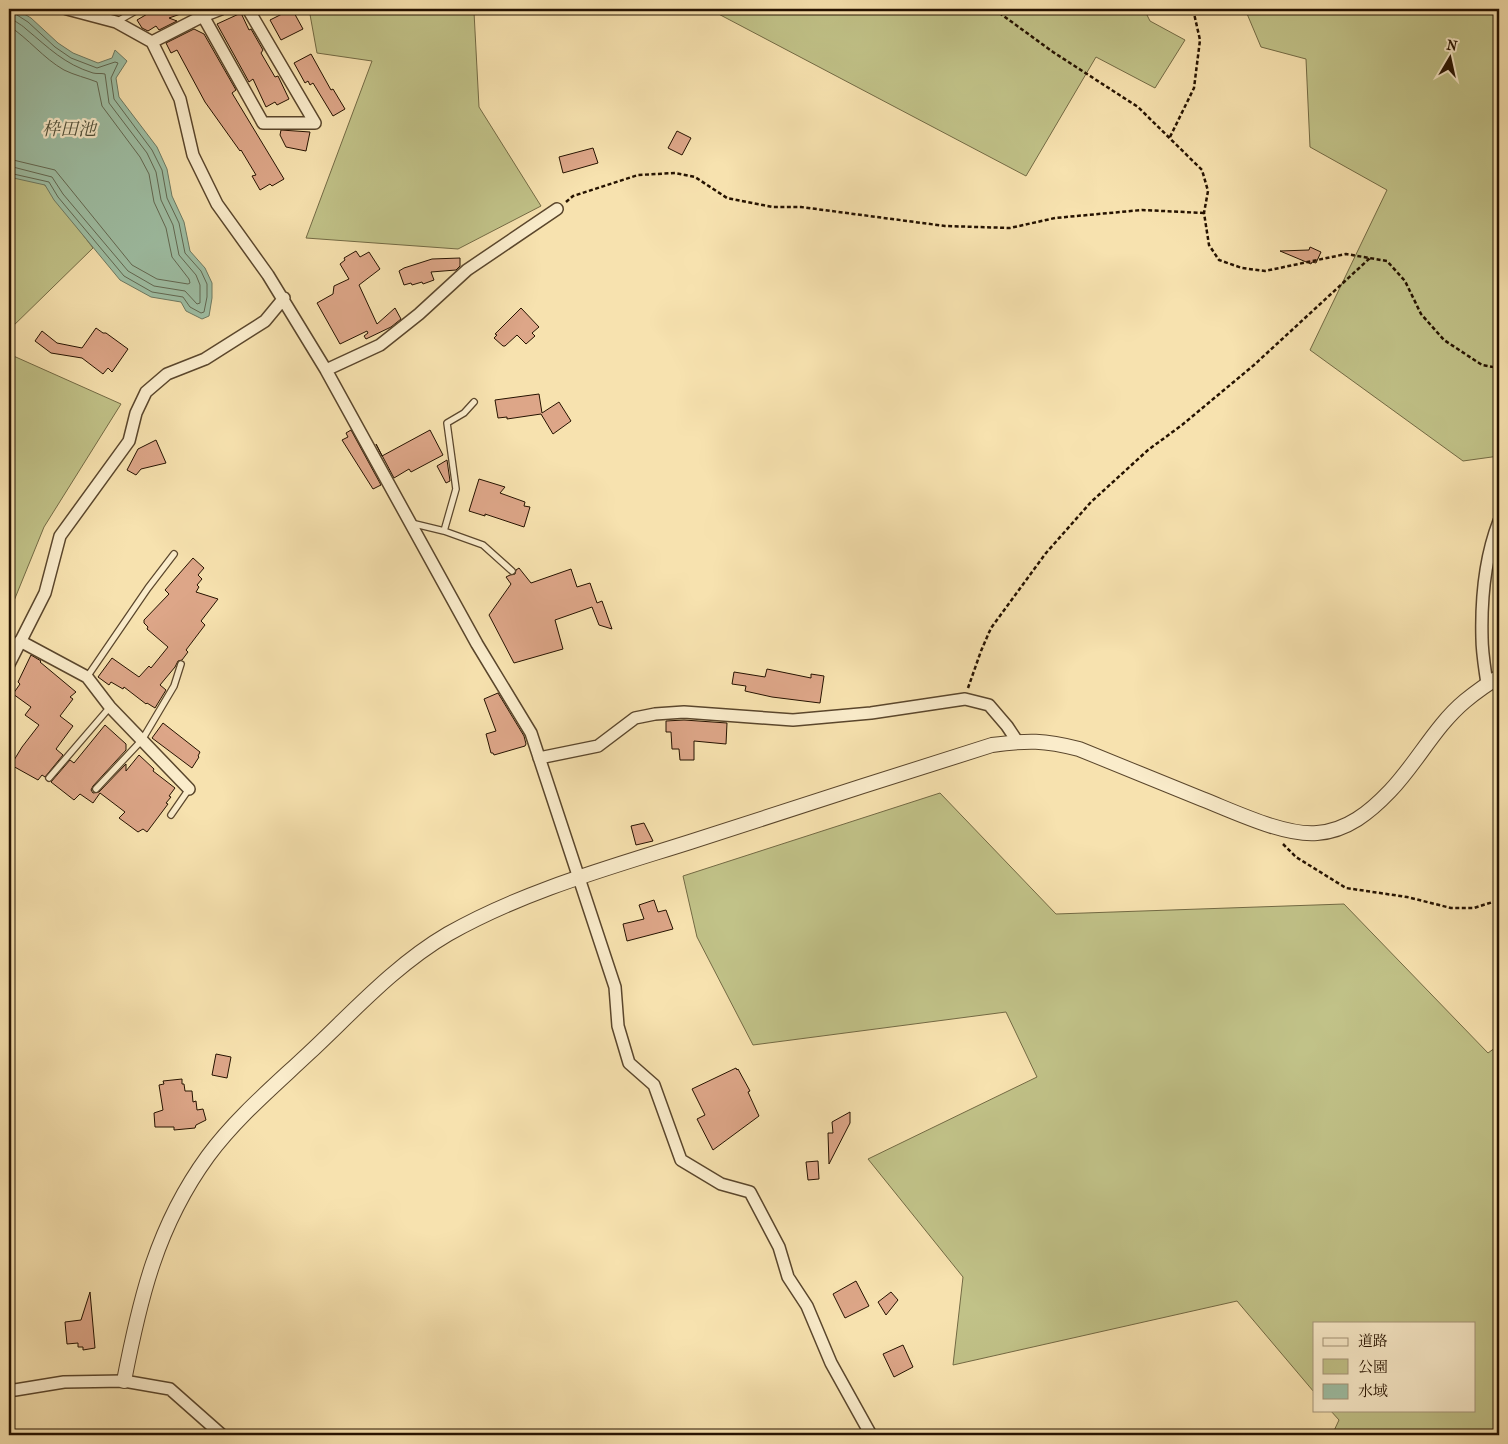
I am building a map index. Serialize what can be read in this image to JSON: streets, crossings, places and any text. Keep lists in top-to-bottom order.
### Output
{
  "water": ["枠田池"],
  "legend": ["道路", "公園", "水域"],
  "north": "top"
}
